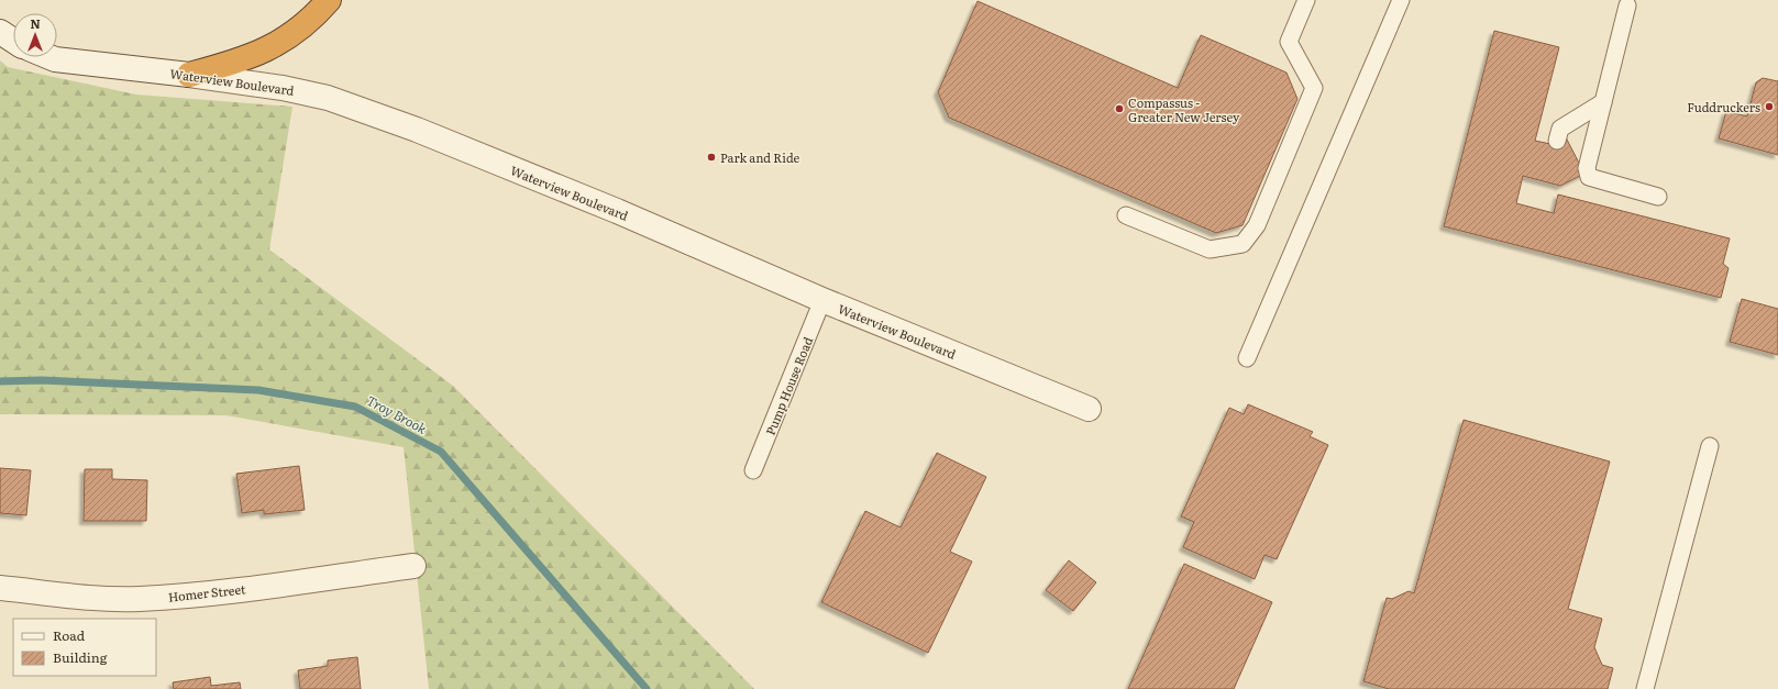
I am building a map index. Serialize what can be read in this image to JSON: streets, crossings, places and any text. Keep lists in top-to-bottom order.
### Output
{
  "streets": {
    "street": ["Waterview Boulevard", "Homer Street"],
    "lane": ["Pump House Road"]
  },
  "crossings": [
    ["Waterview Boulevard", "Pump House Road"]
  ],
  "water": ["Troy Brook"],
  "places": ["Fuddruckers", "Compassus - Greater New Jersey", "Park and Ride"],
  "legend": ["Road", "Building"],
  "north": "top"
}
